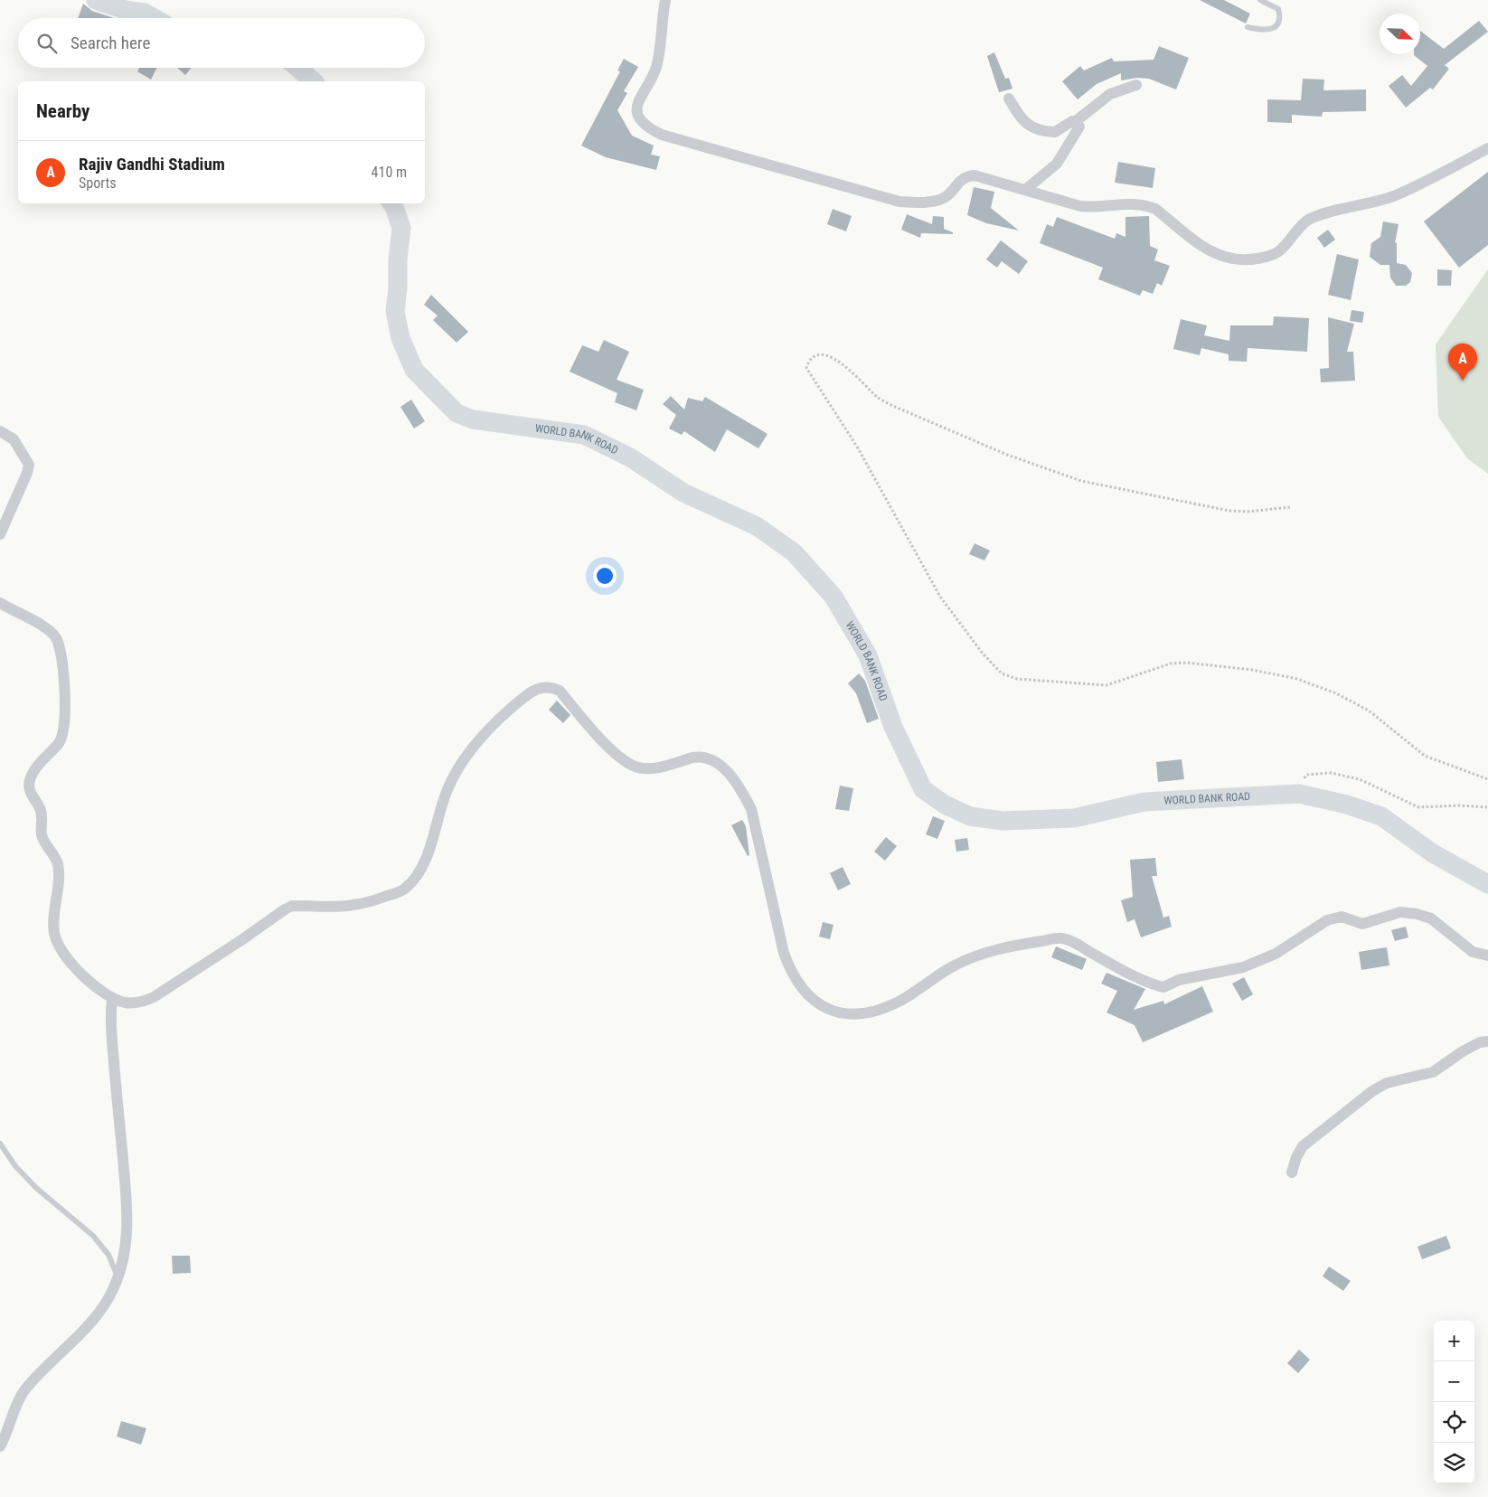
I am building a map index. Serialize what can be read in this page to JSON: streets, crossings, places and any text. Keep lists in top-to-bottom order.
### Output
{
  "streets": {
    "main road": ["WORLD BANK ROAD"]
  },
  "north": "bottom right",
  "page": {
    "search": "Search here",
    "heading": "Nearby",
    "list": [
      {
        "mark": "A",
        "name": "Rajiv Gandhi Stadium",
        "note": "Sports",
        "value": "410 m"
      }
    ],
    "pins": "A",
    "map_buttons": ["+", "−"]
  }
}
